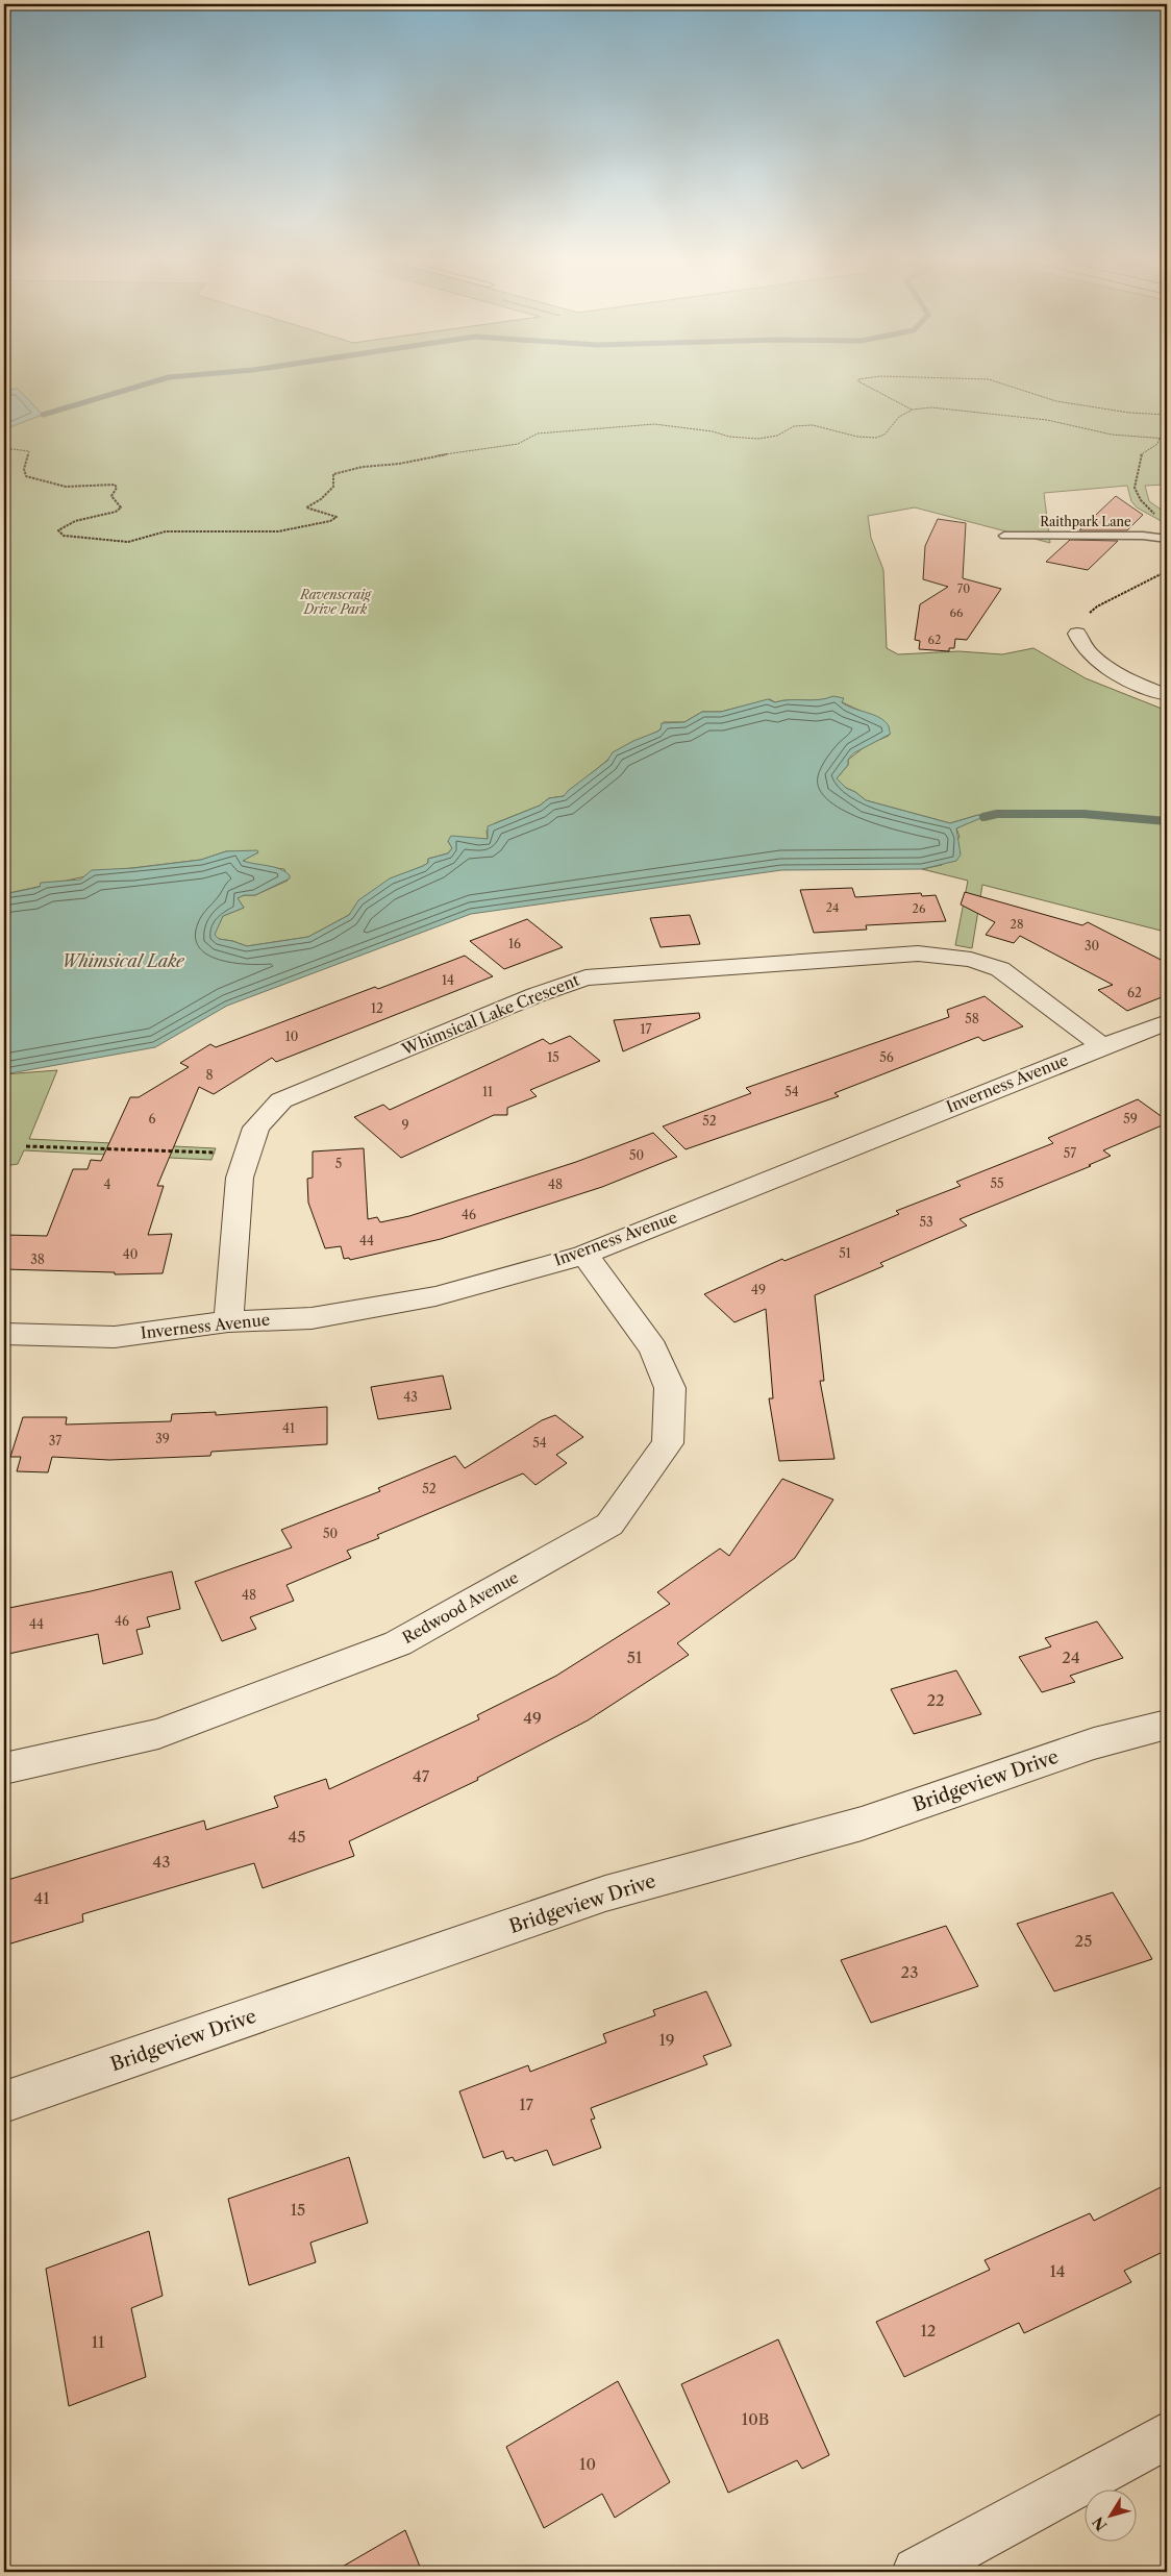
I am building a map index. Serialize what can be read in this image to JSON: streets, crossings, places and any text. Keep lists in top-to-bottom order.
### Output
{
  "streets": {
    "street": [
      "Whimsical Lake Crescent",
      "Inverness Avenue",
      "Redwood Avenue",
      "Bridgeview Drive"
    ],
    "lane": ["Raithpark Lane"]
  },
  "crossings": [
    ["Whimsical Lake Crescent", "Inverness Avenue"],
    ["Inverness Avenue", "Redwood Avenue"]
  ],
  "water": ["Whimsical Lake"],
  "parks": ["Ravenscraig Drive Park"],
  "house_numbers": [
    "70",
    "66",
    "62",
    "24",
    "26",
    "28",
    "16",
    "30",
    "14",
    "62",
    "12",
    "58",
    "17",
    "10",
    "15",
    "56",
    "8",
    "11",
    "54",
    "6",
    "59",
    "52",
    "9",
    "57",
    "50",
    "5",
    "55",
    "4",
    "48",
    "46",
    "53",
    "44",
    "51",
    "40",
    "38",
    "49",
    "43",
    "41",
    "39",
    "37",
    "54",
    "52",
    "50",
    "48",
    "46",
    "44",
    "51",
    "24",
    "22",
    "49",
    "47",
    "45",
    "43",
    "41",
    "25",
    "23",
    "19",
    "17",
    "15",
    "14",
    "12",
    "11",
    "10B",
    "10"
  ],
  "north": "bottom left"
}
